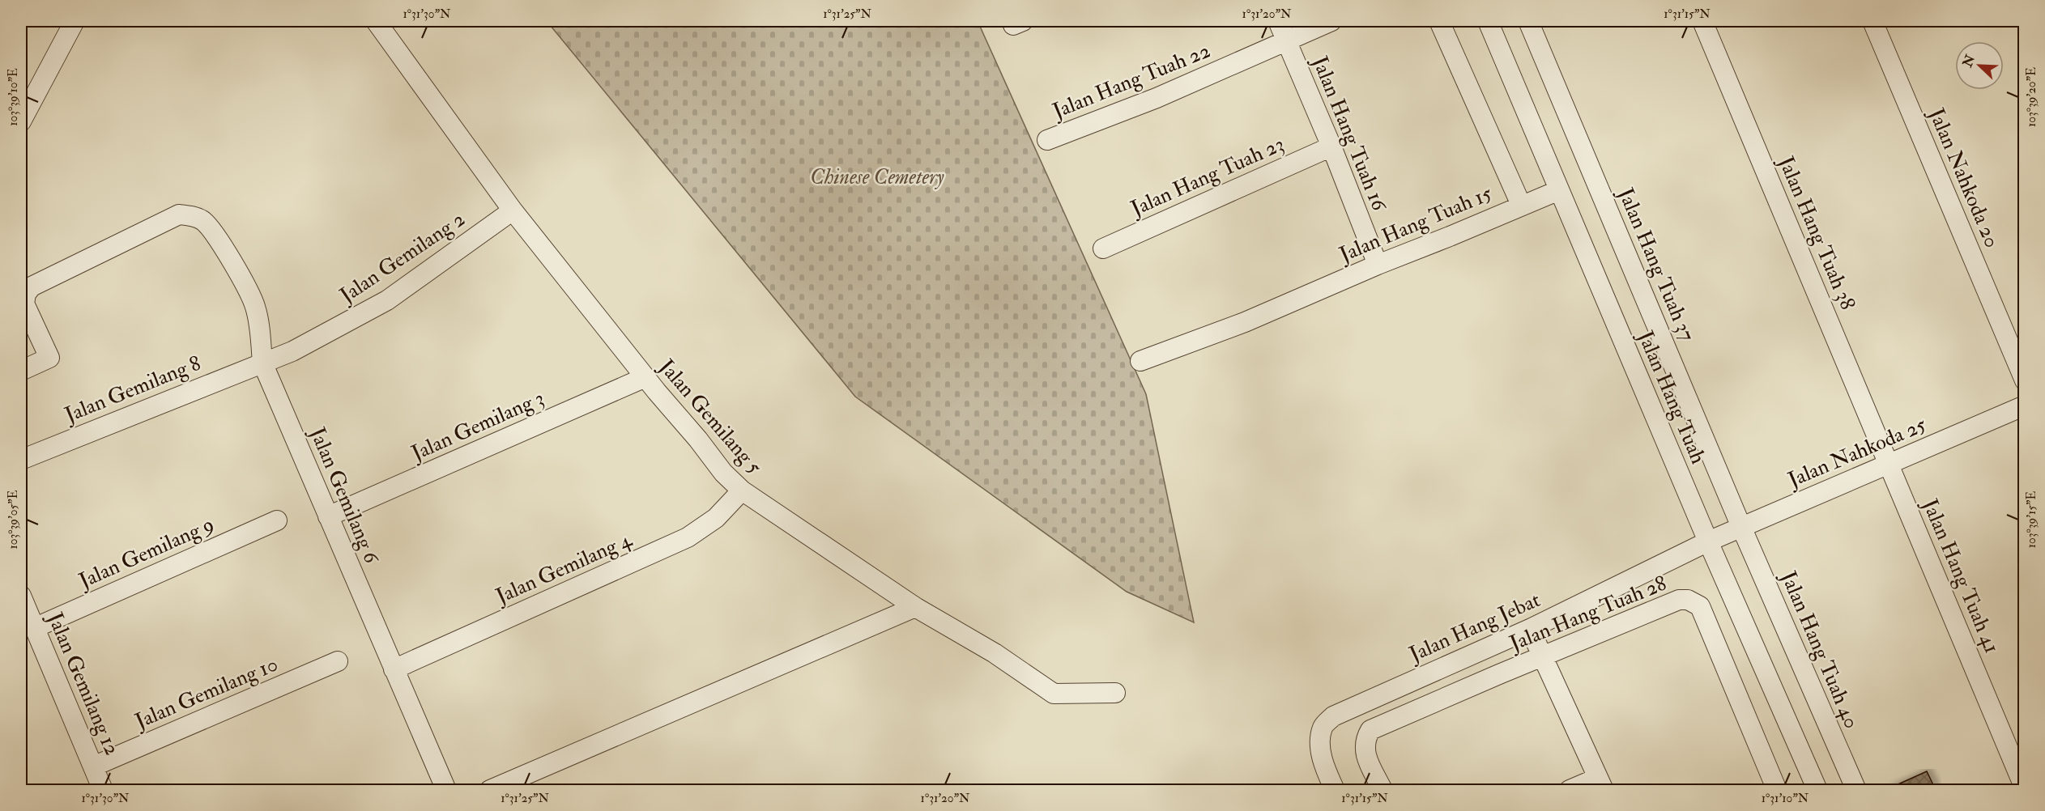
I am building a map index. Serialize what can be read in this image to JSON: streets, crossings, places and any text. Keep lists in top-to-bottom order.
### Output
{
  "streets": {
    "street": [
      "Jalan Hang Tuah 22",
      "Jalan Hang Tuah 16",
      "Jalan Hang Tuah 23",
      "Jalan Nahkoda 20",
      "Jalan Hang Tuah 15",
      "Jalan Hang Tuah 38",
      "Jalan Gemilang 2",
      "Jalan Hang Tuah 37",
      "Jalan Gemilang 8",
      "Jalan Hang Tuah",
      "Jalan Gemilang 5",
      "Jalan Gemilang 3",
      "Jalan Nahkoda 25",
      "Jalan Gemilang 6",
      "Jalan Gemilang 9",
      "Jalan Gemilang 4",
      "Jalan Hang Tuah 41",
      "Jalan Hang Tuah 28",
      "Jalan Hang Jebat",
      "Jalan Hang Tuah 40",
      "Jalan Gemilang 12",
      "Jalan Gemilang 10"
    ]
  },
  "crossings": [
    ["Jalan Hang Tuah 22", "Jalan Hang Tuah 16"],
    ["Jalan Hang Tuah 16", "Jalan Hang Tuah 23"],
    ["Jalan Hang Tuah 16", "Jalan Hang Tuah 15"],
    ["Jalan Hang Tuah 38", "Jalan Nahkoda 25"],
    ["Jalan Hang Tuah 38", "Jalan Hang Tuah 41"],
    ["Jalan Gemilang 2", "Jalan Gemilang 8"],
    ["Jalan Gemilang 2", "Jalan Gemilang 5"],
    ["Jalan Gemilang 2", "Jalan Gemilang 6"],
    ["Jalan Hang Tuah 37", "Jalan Nahkoda 25"],
    ["Jalan Hang Tuah 37", "Jalan Hang Tuah 40"],
    ["Jalan Gemilang 8", "Jalan Gemilang 6"],
    ["Jalan Hang Tuah", "Jalan Nahkoda 25"],
    ["Jalan Hang Tuah", "Jalan Hang Jebat"],
    ["Jalan Gemilang 5", "Jalan Gemilang 3"],
    ["Jalan Gemilang 5", "Jalan Gemilang 4"],
    ["Jalan Gemilang 3", "Jalan Gemilang 6"],
    ["Jalan Nahkoda 25", "Jalan Hang Tuah 41"],
    ["Jalan Nahkoda 25", "Jalan Hang Jebat"],
    ["Jalan Nahkoda 25", "Jalan Hang Tuah 40"],
    ["Jalan Gemilang 6", "Jalan Gemilang 4"],
    ["Jalan Gemilang 9", "Jalan Gemilang 12"],
    ["Jalan Gemilang 12", "Jalan Gemilang 10"]
  ],
  "parks": ["Chinese Cemetery"],
  "north": "top left",
  "coordinates": [
    "1°31'30\"N",
    "1°31'25\"N",
    "1°31'20\"N",
    "1°31'15\"N",
    "103°39'10\"E",
    "103°39'20\"E",
    "103°39'05\"E",
    "103°39'15\"E",
    "1°31'10\"N"
  ]
}
